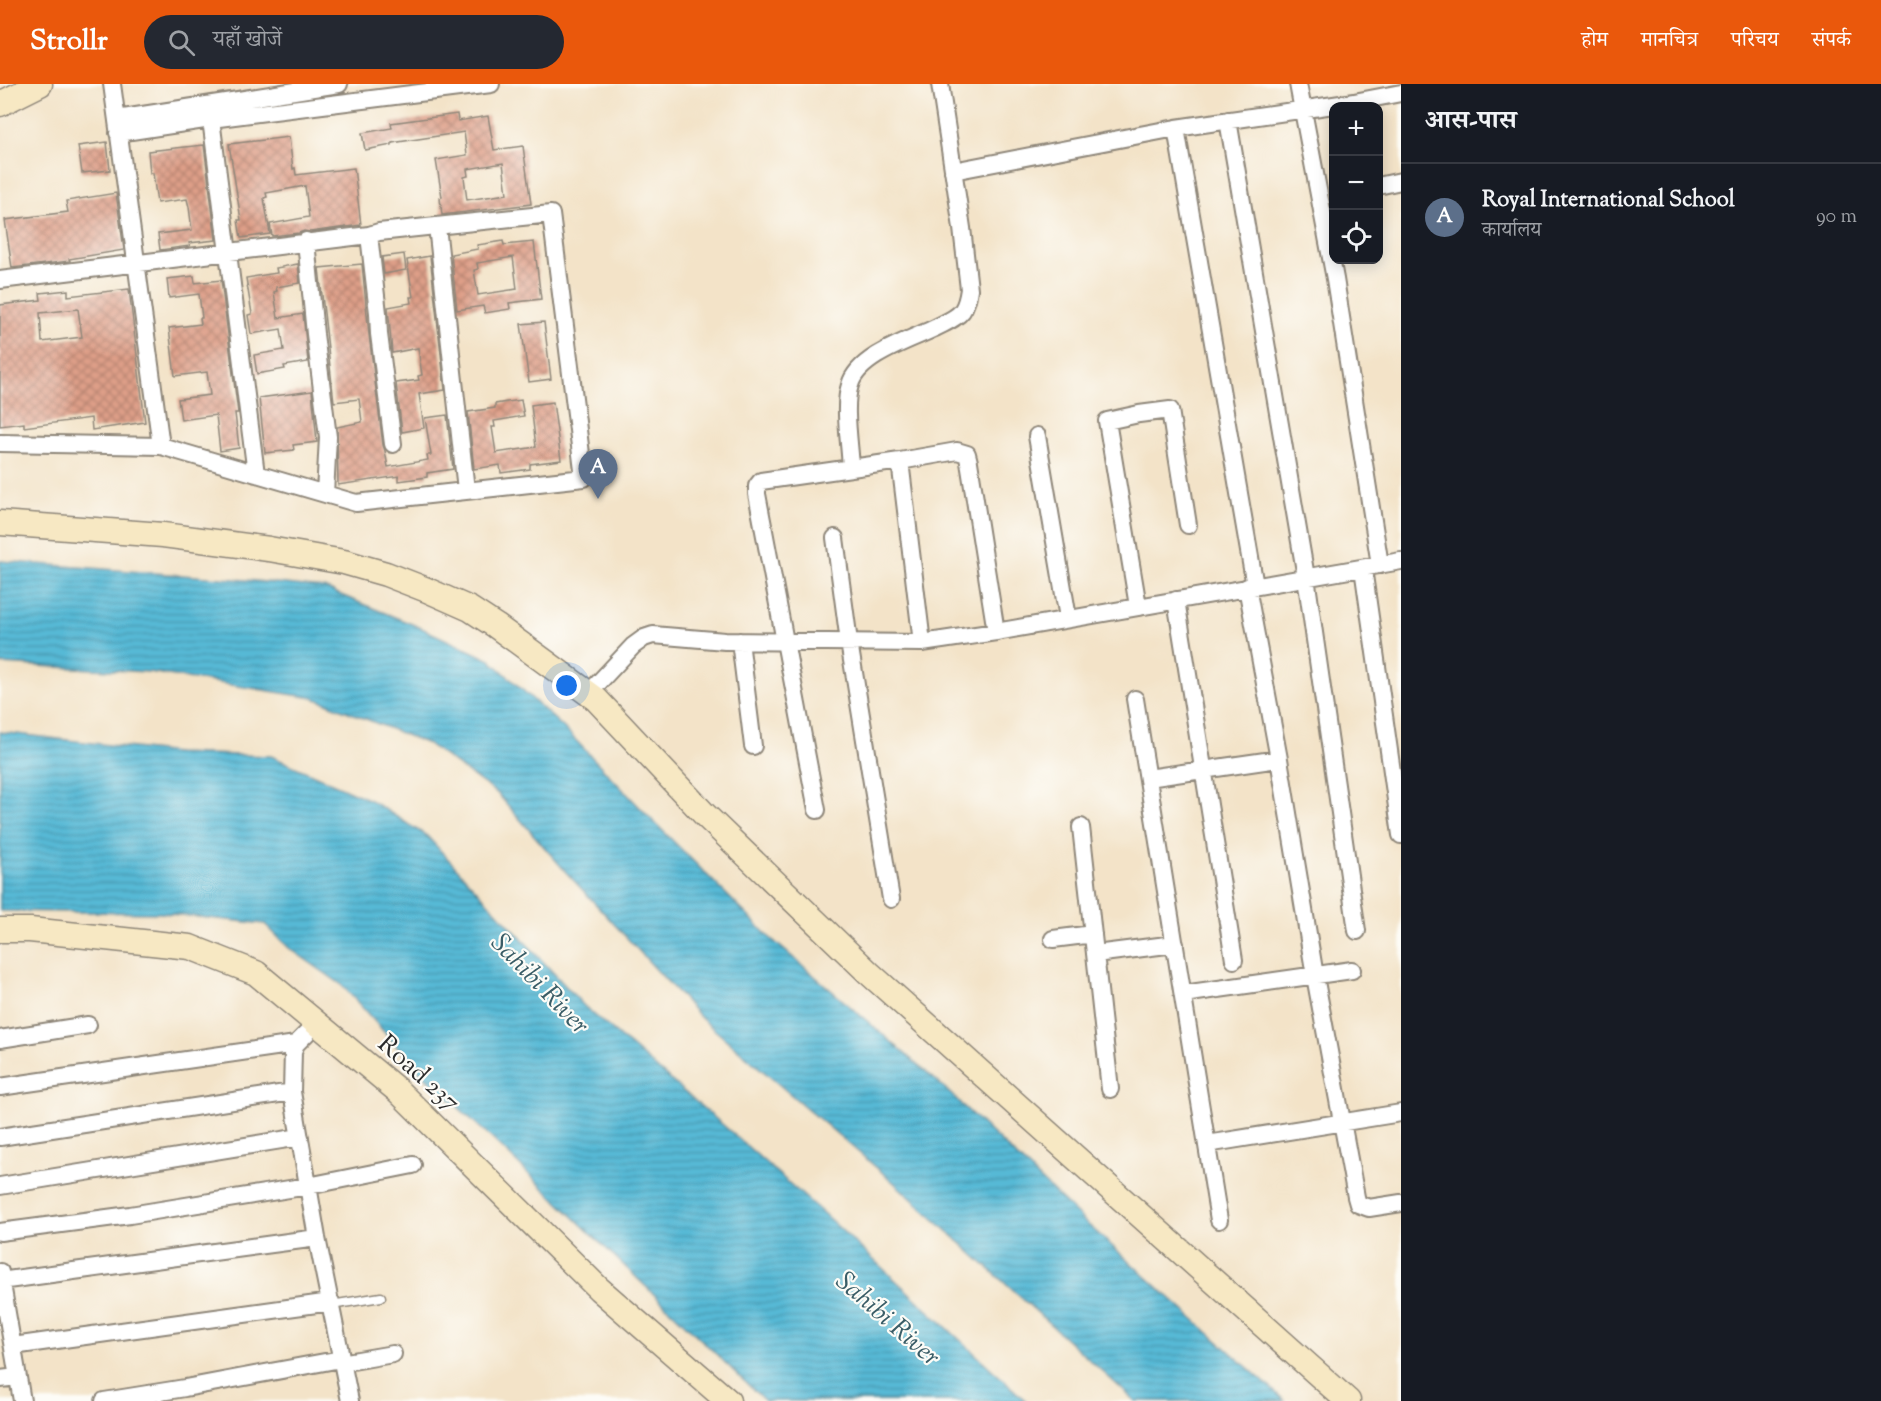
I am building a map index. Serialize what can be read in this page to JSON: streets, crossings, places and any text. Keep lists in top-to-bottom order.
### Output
{
  "streets": {
    "street": ["Road 237"]
  },
  "water": ["Sahibi River"],
  "page": {
    "header": "Strollr",
    "search": "यहाँ खोजें",
    "nav": [
      "होम",
      "मानचित्र",
      "परिचय",
      "संपर्क"
    ],
    "heading": "आस-पास",
    "map_buttons": ["+", "−"],
    "list": [
      {
        "mark": "A",
        "name": "Royal International School",
        "note": "कार्यालय",
        "value": "90 m"
      }
    ],
    "pins": "A"
  }
}
